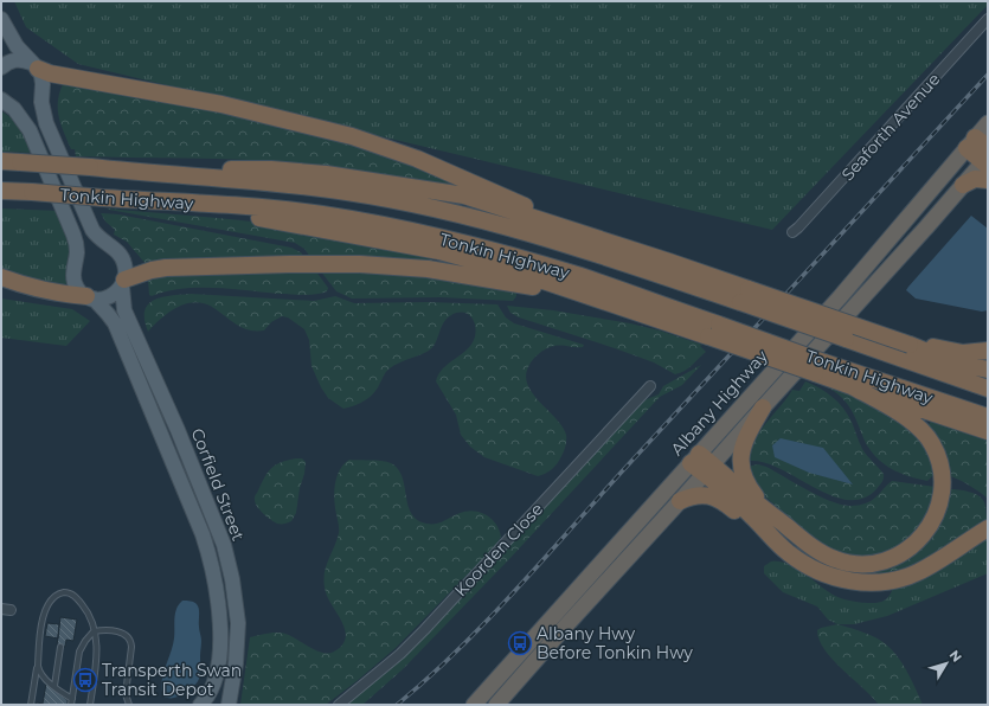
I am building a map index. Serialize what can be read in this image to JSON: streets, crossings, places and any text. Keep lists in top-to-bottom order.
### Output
{
  "streets": {
    "highway": ["Tonkin Highway", "Albany Highway"],
    "main road": ["Corfield Street"],
    "street": ["Seaforth Avenue", "Koorden Close"]
  },
  "places": {
    "bus stop": ["Albany Hwy Before Tonkin Hwy", "Transperth Swan Transit Depot"]
  },
  "north": "top right"
}
